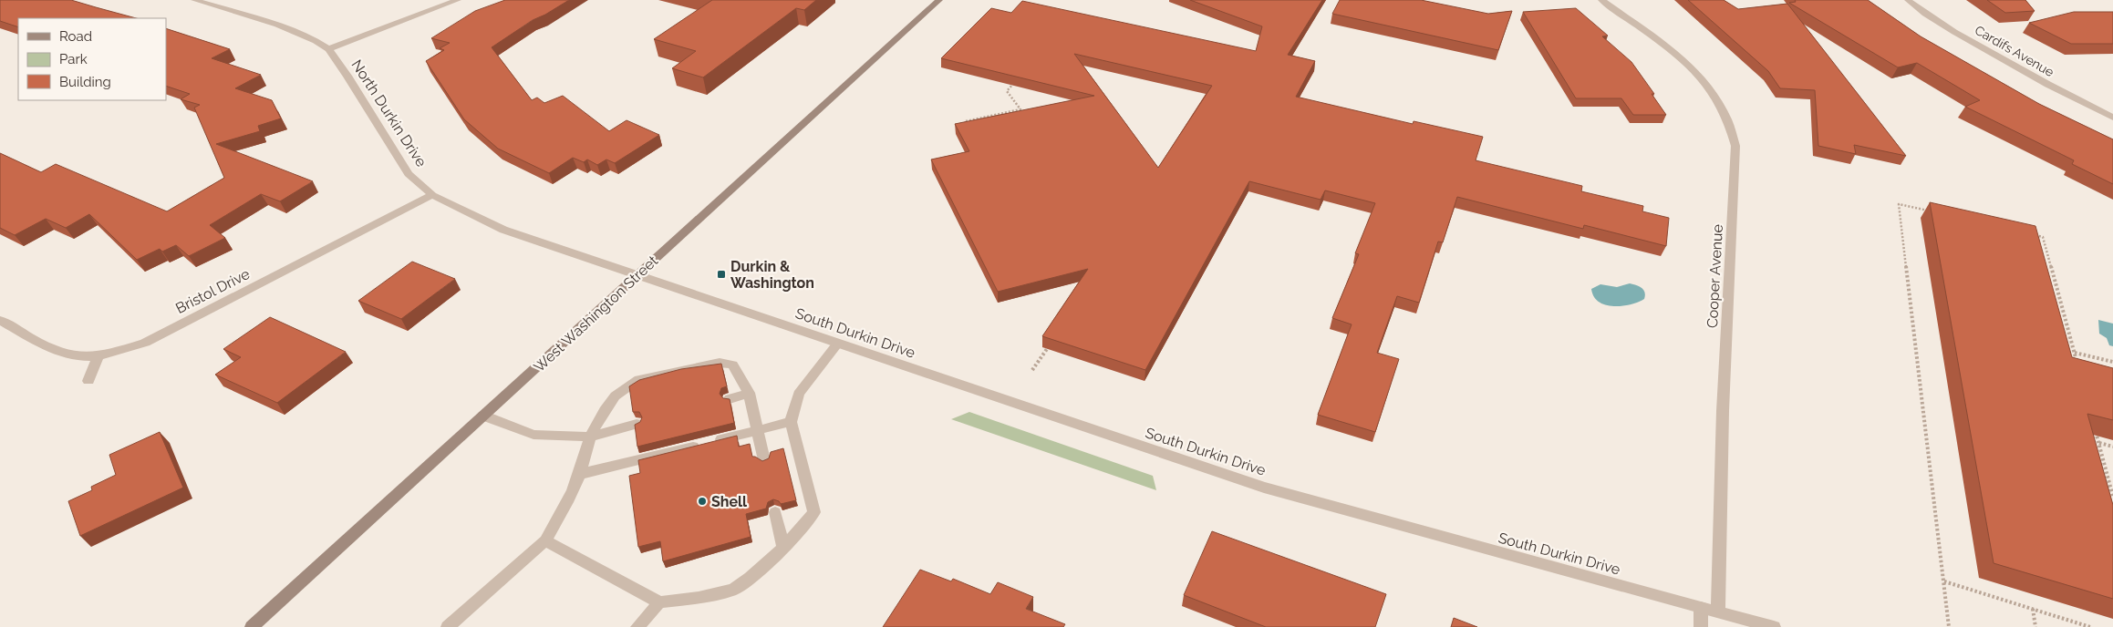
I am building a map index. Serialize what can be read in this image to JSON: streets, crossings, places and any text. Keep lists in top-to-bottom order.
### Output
{
  "streets": {
    "street": [
      "Cardifs Avenue",
      "North Durkin Drive",
      "Cooper Avenue",
      "Bristol Drive",
      "West Washington Street",
      "South Durkin Drive"
    ]
  },
  "crossings": [
    ["North Durkin Drive", "Bristol Drive"],
    ["North Durkin Drive", "West Washington Street"],
    ["North Durkin Drive", "South Durkin Drive"],
    ["Cooper Avenue", "South Durkin Drive"],
    ["West Washington Street", "South Durkin Drive"]
  ],
  "places": {
    "transit": ["Durkin & Washington"],
    "other": ["Shell"]
  },
  "legend": ["Road", "Park", "Building"]
}
